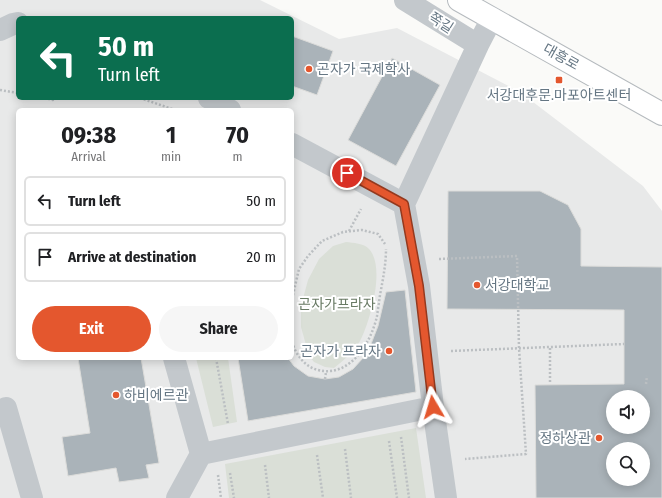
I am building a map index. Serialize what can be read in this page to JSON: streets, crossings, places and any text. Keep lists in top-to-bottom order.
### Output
{
  "streets": {
    "main road": ["대흥로"],
    "street": ["쪽길"]
  },
  "parks": ["곤자가프라자"],
  "places": {
    "other": [
      "곤자가 국제학사",
      "서강대학교",
      "곤자가 프라자",
      "하비에르관",
      "정하상관"
    ],
    "transit": ["서강대후문.마포아트센터"]
  },
  "page": {
    "turn": ["50 m", "Turn left"],
    "eta": [
      "09:38",
      "Arrival",
      "1",
      "min",
      "70",
      "m"
    ],
    "list": [
      {
        "name": "Turn left",
        "value": "50 m"
      },
      {
        "name": "Arrive at destination",
        "value": "20 m"
      }
    ],
    "buttons": ["Exit", "Share"]
  }
}
